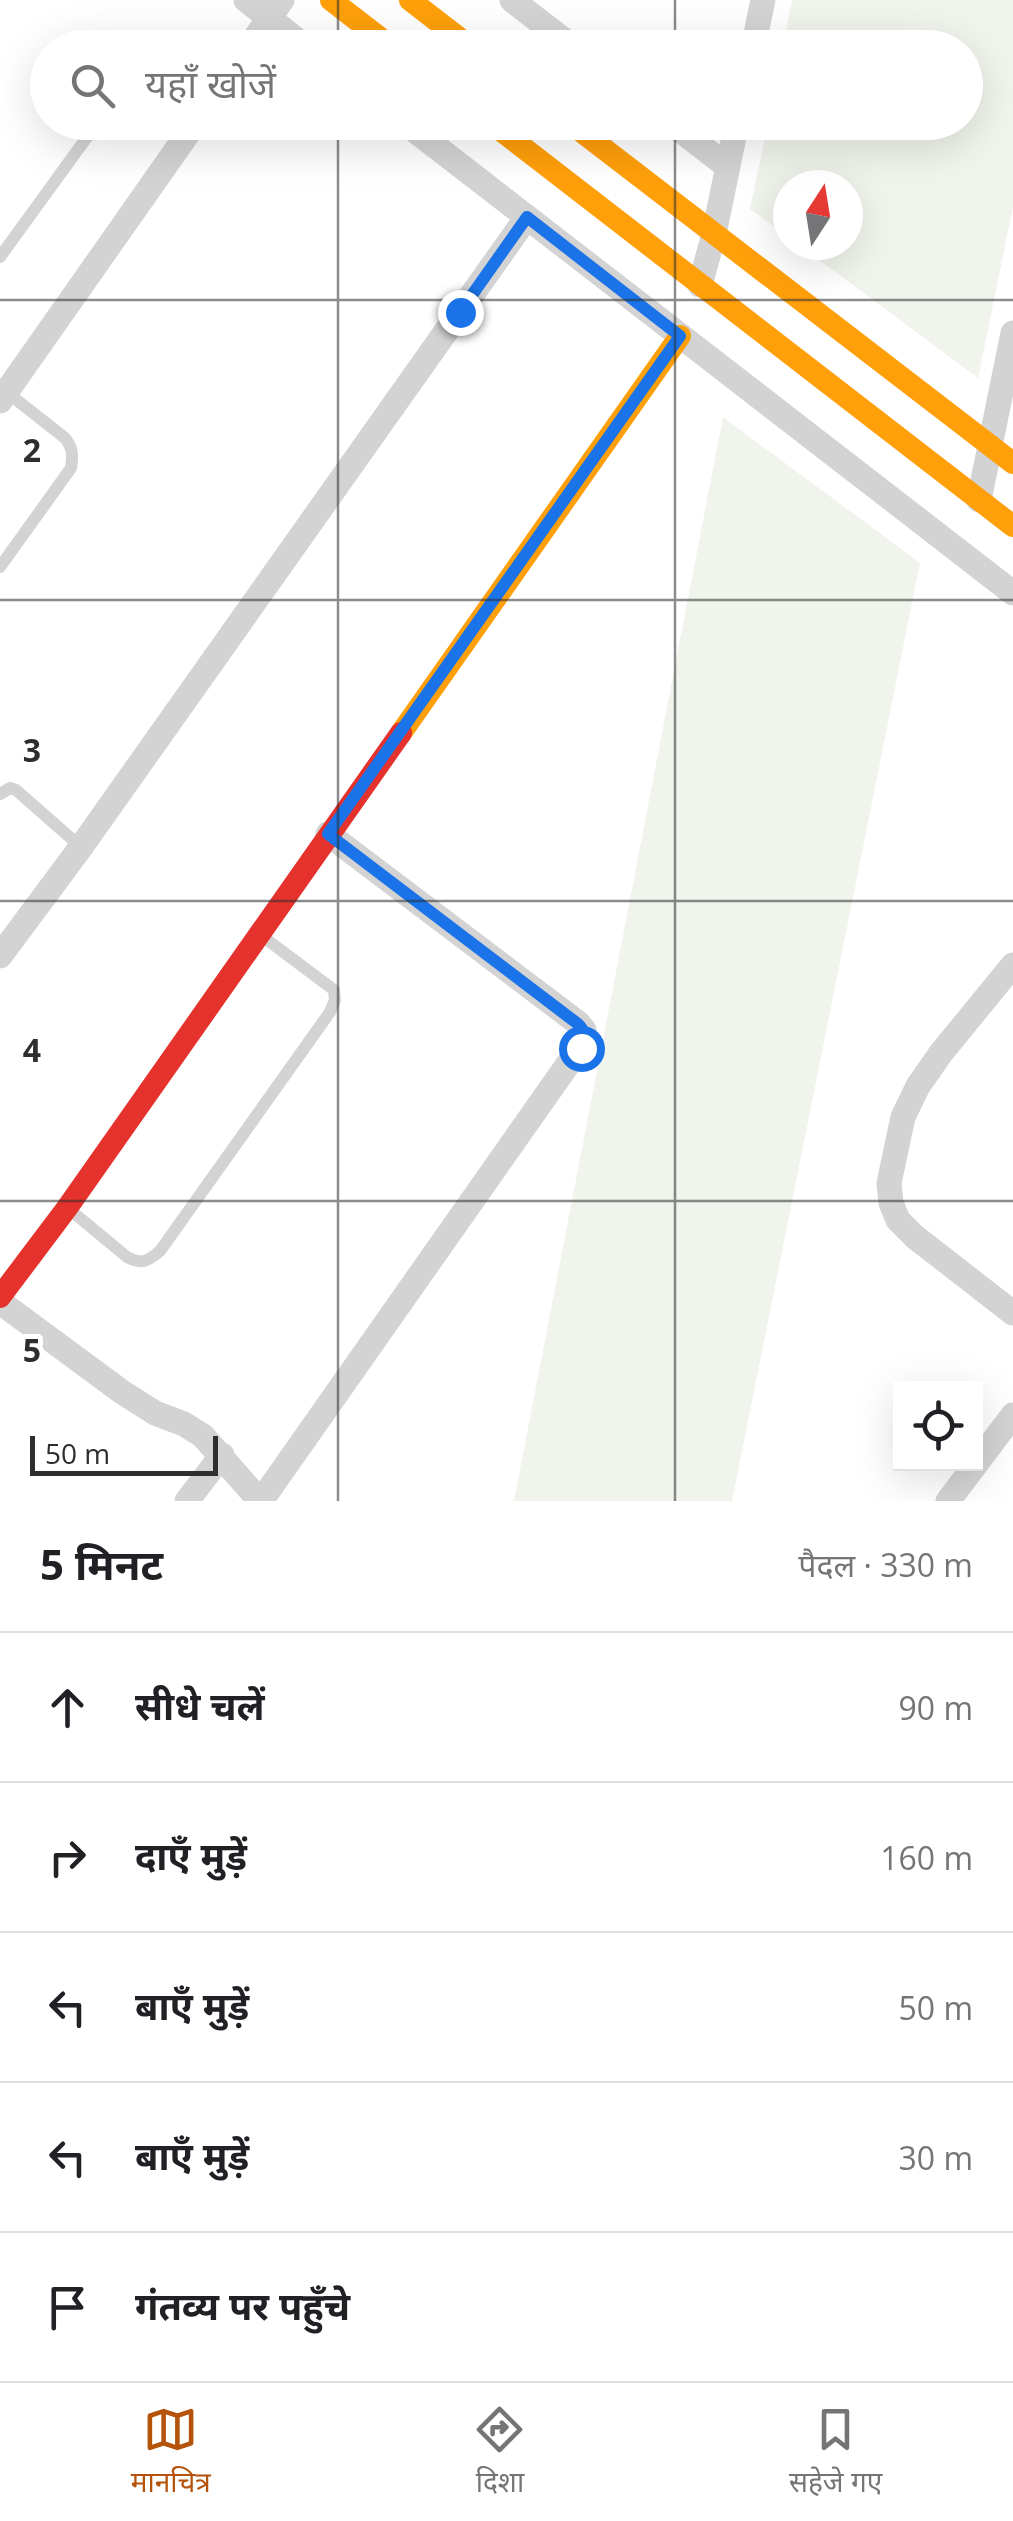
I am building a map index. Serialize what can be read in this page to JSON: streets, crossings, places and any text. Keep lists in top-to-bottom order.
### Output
{
  "scale_bar": "50 m",
  "north": "top",
  "page": {
    "search": "यहाँ खोजें",
    "scale": "50 m",
    "heading": ["5 मिनट", "पैदल · 330 m"],
    "list": [
      ["सीधे चलें", "90 m"],
      ["दाएँ मुड़ें", "160 m"],
      ["बाएँ मुड़ें", "50 m"],
      ["बाएँ मुड़ें", "30 m"],
      "गंतव्य पर पहुँचे"
    ],
    "nav": ["मानचित्र", "दिशा", "सहेजे गए"]
  },
  "grid": {
    "rows": [
      "2",
      "3",
      "4",
      "5"
    ]
  }
}
